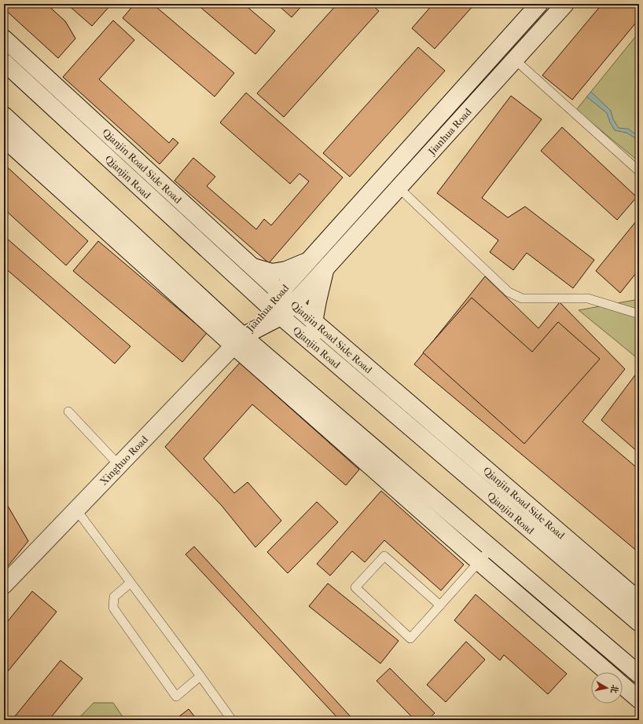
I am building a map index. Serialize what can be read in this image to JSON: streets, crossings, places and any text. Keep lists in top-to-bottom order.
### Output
{
  "streets": {
    "main road": [
      "Jianhua Road",
      "Qianjin Road Side Road",
      "Qianjin Road",
      "Xinghuo Road"
    ]
  },
  "crossings": [
    ["Jianhua Road", "Qianjin Road Side Road"],
    ["Jianhua Road", "Qianjin Road"],
    ["Jianhua Road", "Xinghuo Road"]
  ],
  "north": "right"
}
